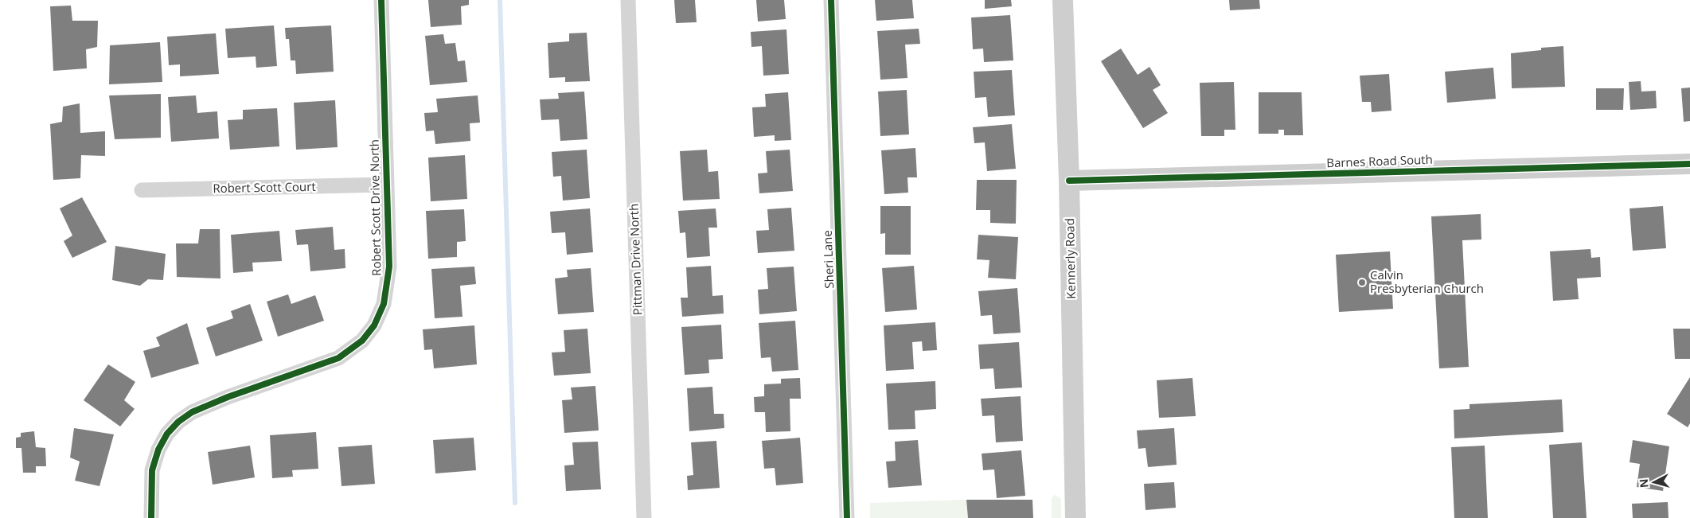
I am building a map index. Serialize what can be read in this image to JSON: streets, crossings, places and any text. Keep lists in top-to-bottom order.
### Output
{
  "streets": {
    "street": [
      "Barnes Road South",
      "Robert Scott Court",
      "Robert Scott Drive North",
      "Kennerly Road",
      "Pittman Drive North",
      "Sheri Lane"
    ]
  },
  "crossings": [
    ["Barnes Road South", "Kennerly Road"],
    ["Robert Scott Court", "Robert Scott Drive North"]
  ],
  "places": ["Calvin Presbyterian Church"],
  "north": "left"
}
